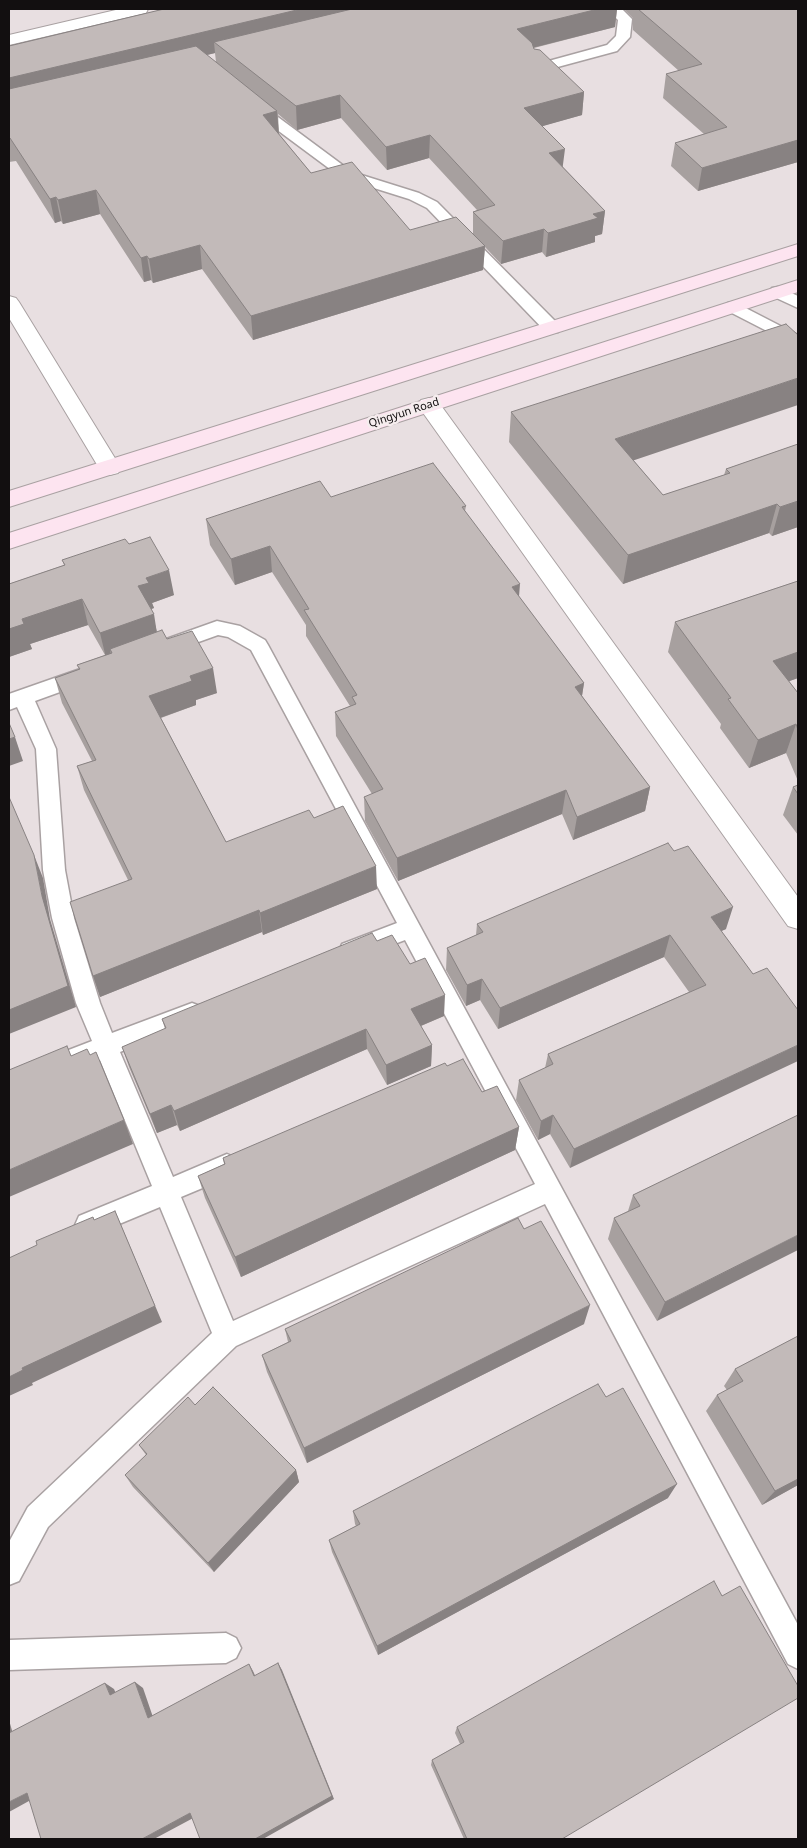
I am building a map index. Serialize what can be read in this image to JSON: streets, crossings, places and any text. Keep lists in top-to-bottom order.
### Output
{
  "streets": {
    "main road": ["Qingyun Road"]
  }
}
